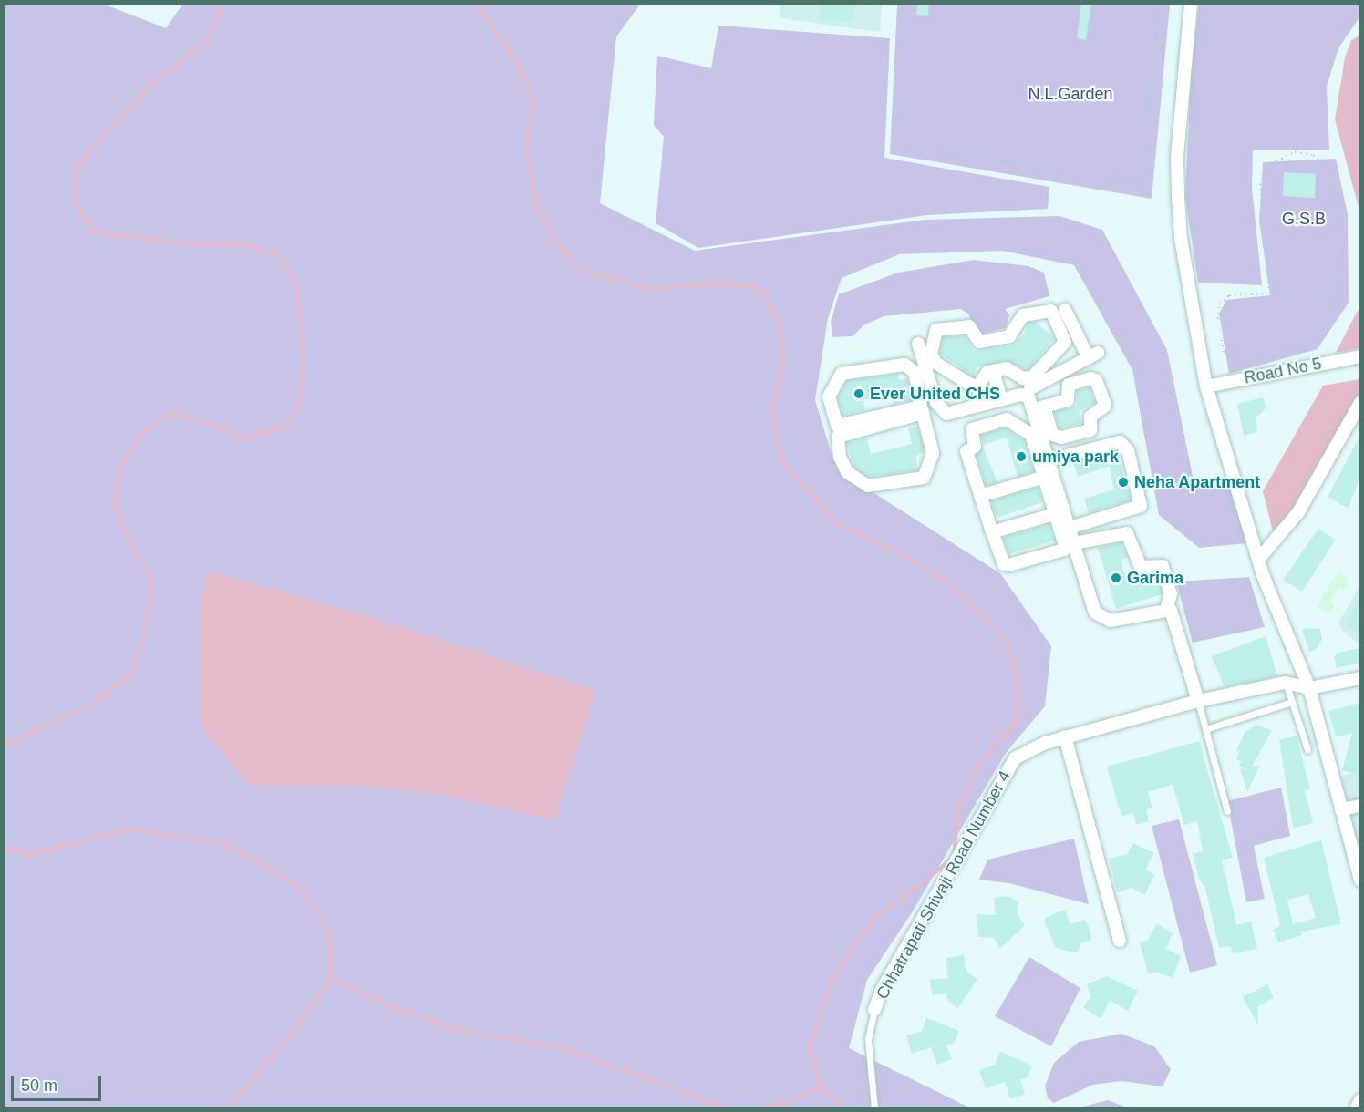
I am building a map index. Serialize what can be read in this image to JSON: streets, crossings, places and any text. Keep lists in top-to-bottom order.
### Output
{
  "streets": {
    "street": ["Road No 5", "Chhatrapati Shivaji Road Number 4"]
  },
  "parks": ["N.L.Garden", "G.S.B"],
  "places": [
    "Ever United CHS",
    "umiya park",
    "Neha Apartment",
    "Garima"
  ],
  "scale_bar": "50 m"
}
